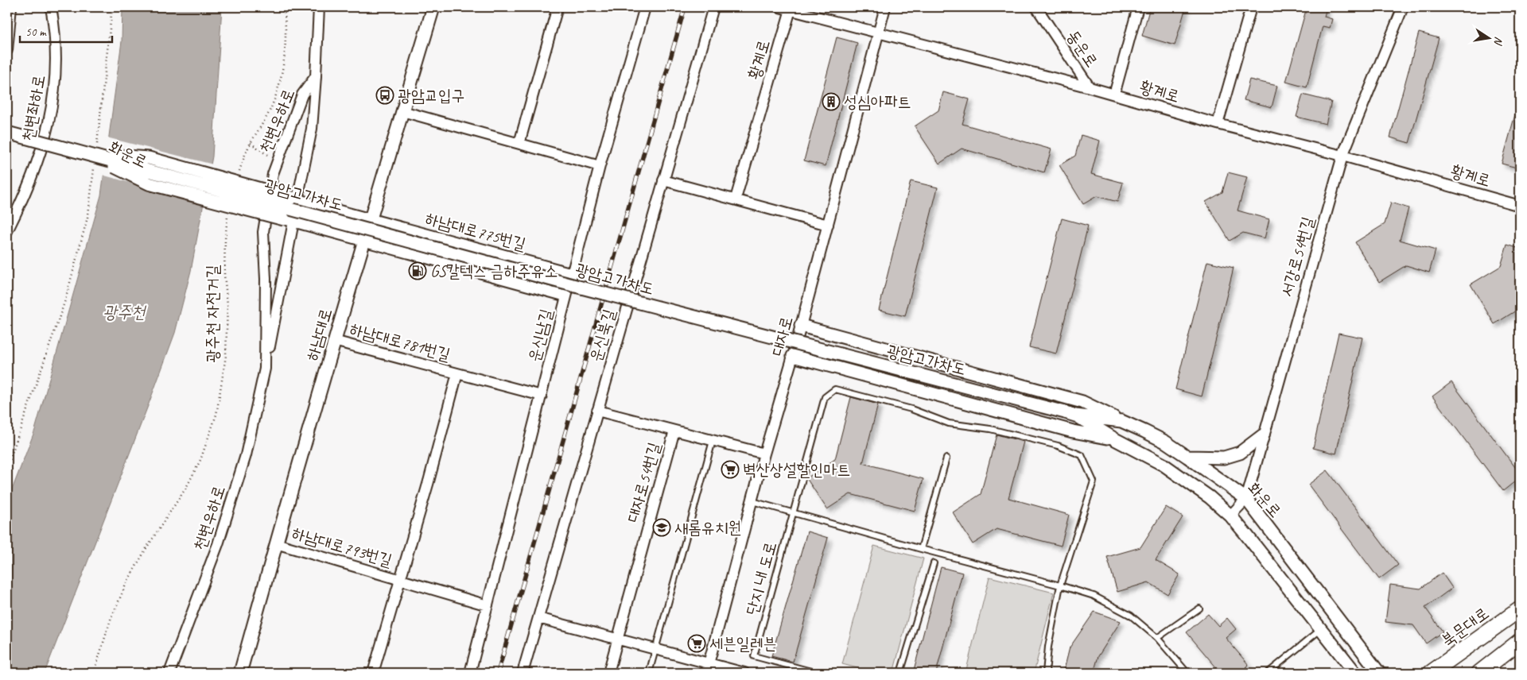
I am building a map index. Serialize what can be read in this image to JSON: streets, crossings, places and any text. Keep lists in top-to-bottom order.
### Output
{
  "streets": {
    "main road": ["북문대로"],
    "street": [
      "동운로",
      "황계로",
      "천변좌하로",
      "천변우하로",
      "화운로",
      "광암고가차도",
      "하남대로775번길",
      "서강로54번길",
      "하남대로",
      "운신남길",
      "운신북길",
      "대자로",
      "하남대로781번길",
      "대자로54번길",
      "하남대로793번길"
    ],
    "lane": ["단지 내 도로"],
    "path": ["광주천 자전거길"]
  },
  "crossings": [
    ["동운로", "황계로"],
    ["황계로", "서강로54번길"],
    ["황계로", "대자로"],
    ["천변우하로", "화운로"],
    ["화운로", "광암고가차도"],
    ["화운로", "하남대로775번길"],
    ["화운로", "서강로54번길"],
    ["화운로", "하남대로"],
    ["하남대로775번길", "하남대로"],
    ["하남대로775번길", "운신남길"],
    ["하남대로", "하남대로781번길"],
    ["하남대로", "하남대로793번길"],
    ["운신남길", "하남대로781번길"],
    ["운신남길", "하남대로793번길"],
    ["운신북길", "대자로54번길"],
    ["대자로", "대자로54번길"],
    ["하남대로781번길", "하남대로793번길"]
  ],
  "water": ["광주천"],
  "places": {
    "bus stop": ["광암교입구"],
    "building": ["성심아파트"],
    "fuel station": ["GS칼텍스 금하주유소"],
    "supermarket": ["벽산상설할인마트", "세븐일레븐"],
    "school or university": ["새롬유치원"]
  },
  "scale_bar": "50 m",
  "north": "right"
}
